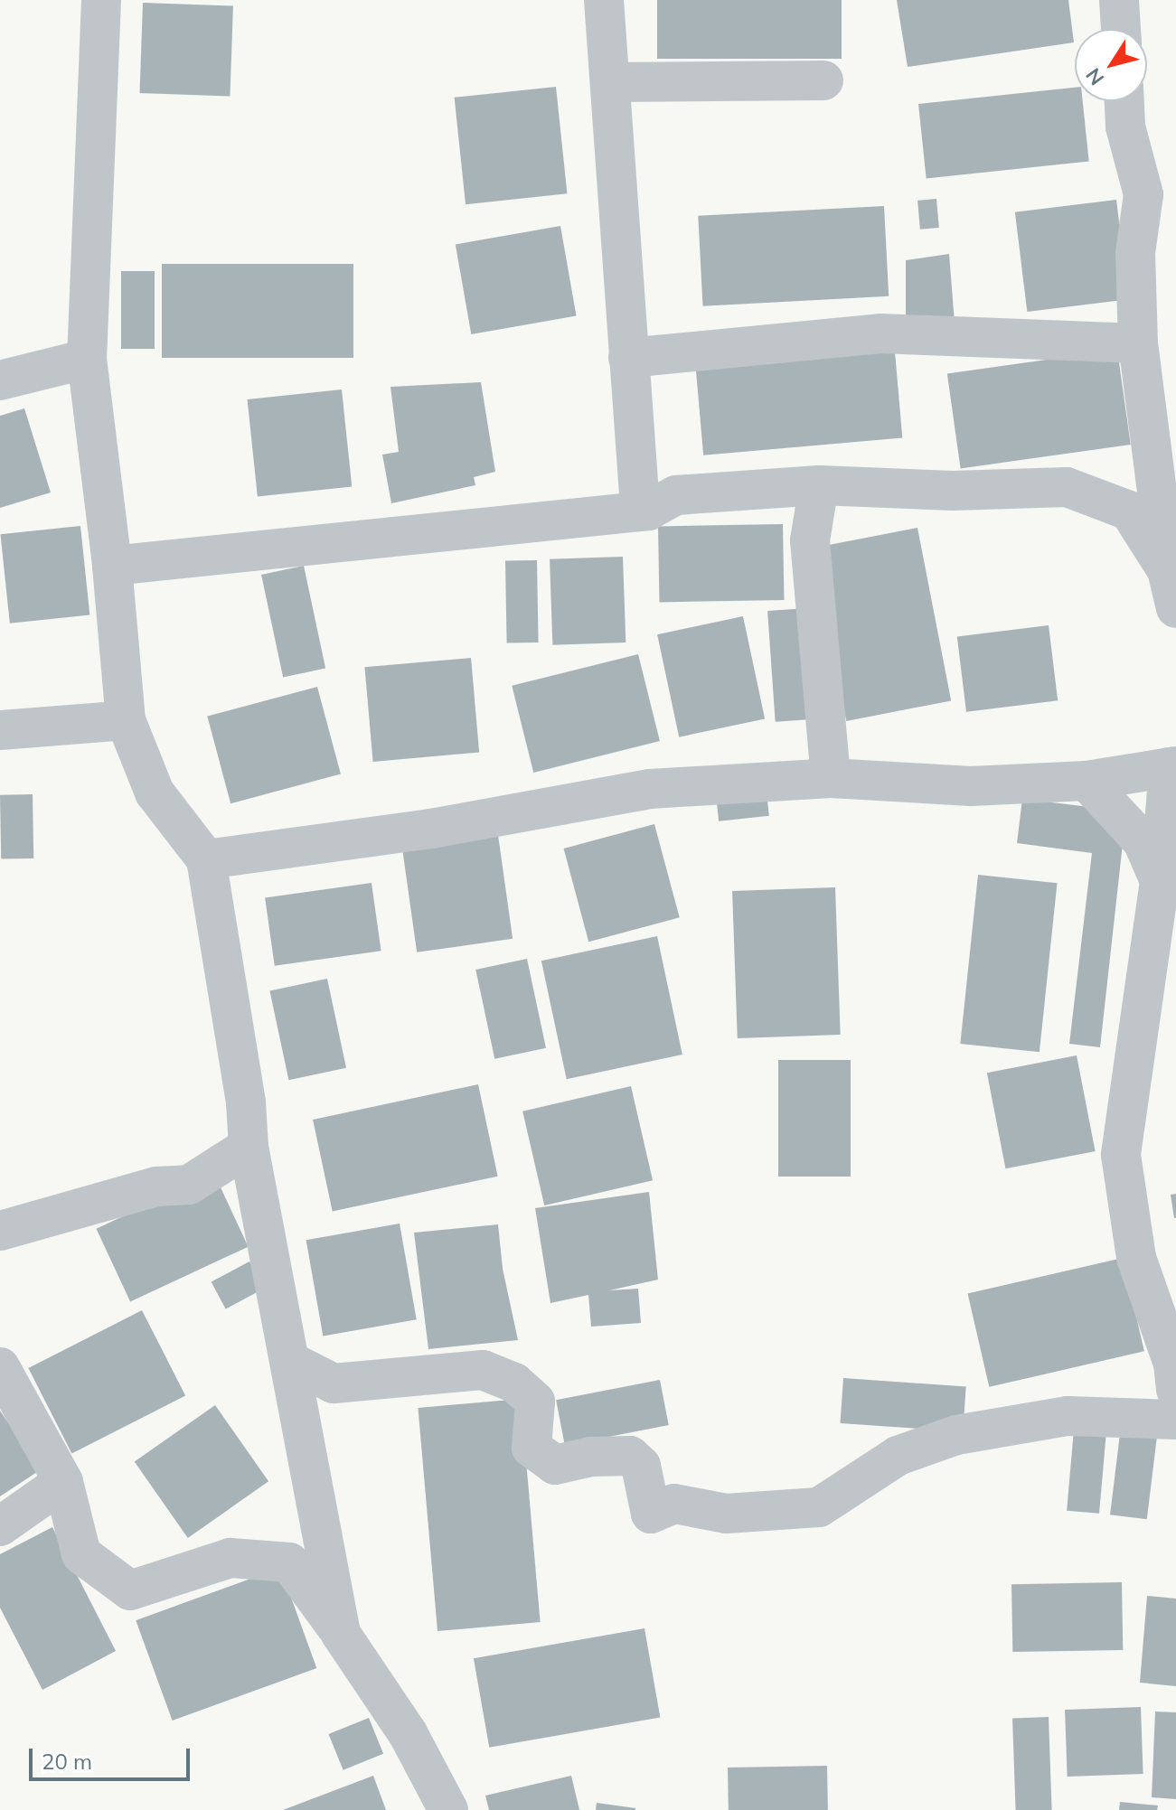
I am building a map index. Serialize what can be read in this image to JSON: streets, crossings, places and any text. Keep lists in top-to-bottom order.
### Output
{
  "scale_bar": "20 m",
  "north": "bottom left"
}
